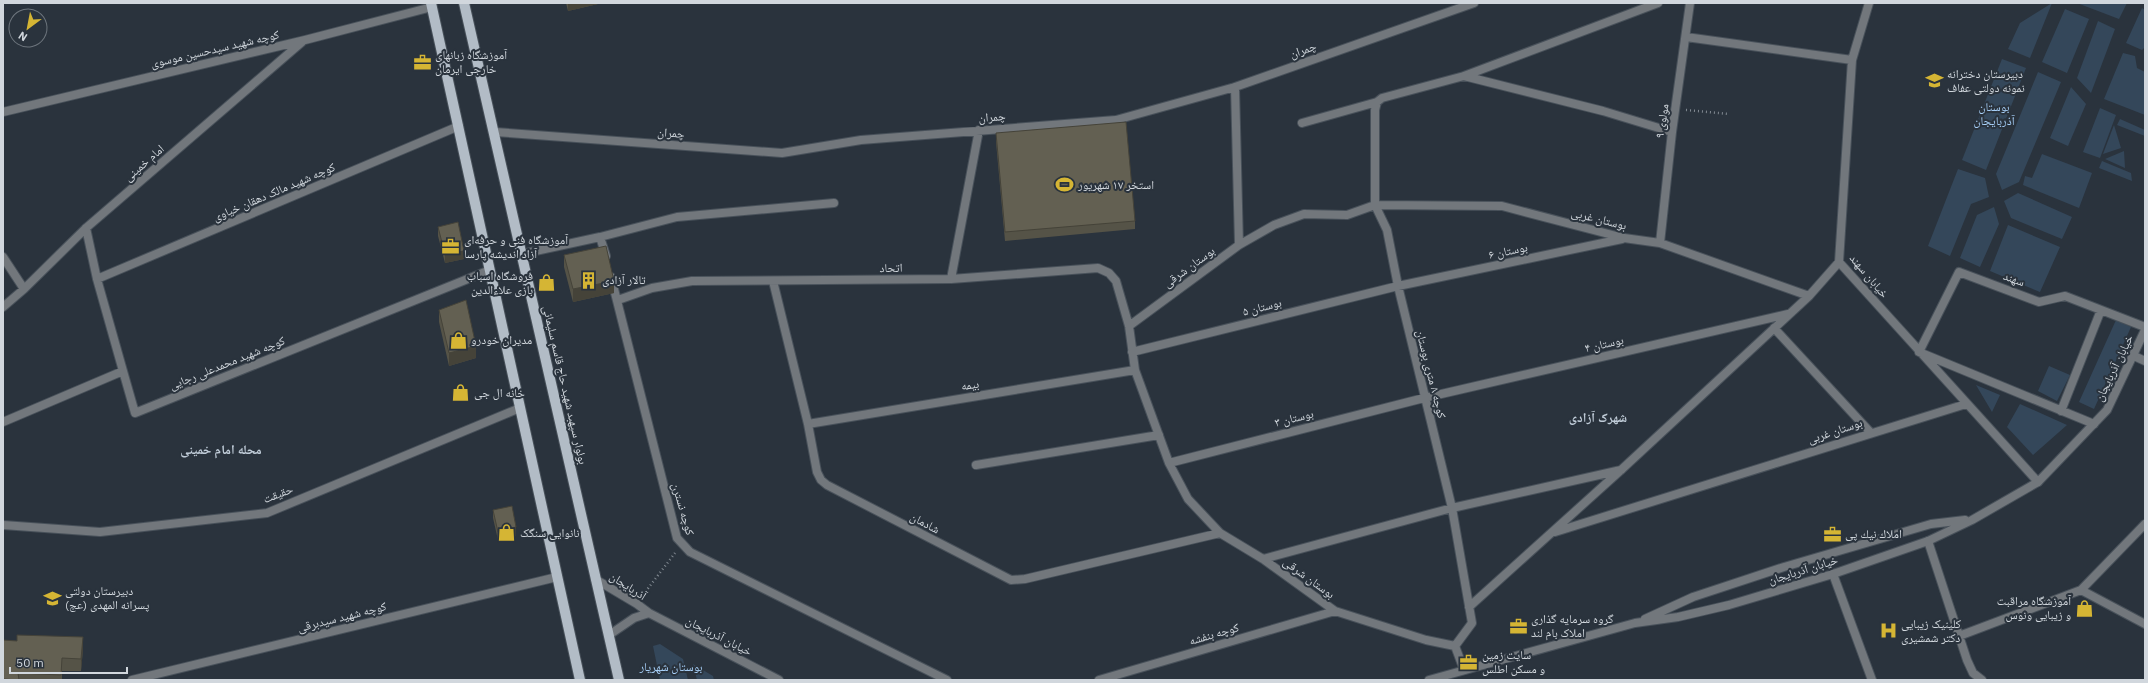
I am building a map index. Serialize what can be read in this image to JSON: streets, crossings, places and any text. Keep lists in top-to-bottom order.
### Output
{
  "streets": {
    "main road": ["بولوار سپهبد شهید حاج قاسم سلیمانی"],
    "street": [
      "کوچه شهید سیدحسین موسوی",
      "چمران",
      "مولوی ۹",
      "امام خمینی",
      "کوچه شهید مالک دهقان‌ خیاوی",
      "بوستان غربی",
      "بوستان ۶",
      "بوستان شرقی",
      "اتحاد",
      "خیابان سهند",
      "سهند",
      "بوستان ۵",
      "بوستان ۴",
      "کوچه شهید محمدعلی رجایی",
      "خیابان آذربایجان",
      "کوچه ۸ متری بوستان",
      "بیمه",
      "بوستان ۳",
      "حقیقت",
      "کوچه نسترن",
      "شادمان",
      "آذربایجان",
      "کوچه شهید سیدبرقی",
      "کوچه بنفشه"
    ]
  },
  "crossings": [
    ["کوچه شهید سیدحسین موسوی", "امام خمینی"],
    ["چمران", "بولوار سپهبد شهید حاج قاسم سلیمانی"],
    ["مولوی ۹", "بوستان غربی"],
    ["بوستان غربی", "بوستان ۶"],
    ["بوستان غربی", "بوستان شرقی"],
    ["بوستان غربی", "خیابان سهند"],
    ["بوستان غربی", "بوستان ۴"],
    ["بوستان غربی", "کوچه ۸ متری بوستان"],
    ["بوستان ۶", "بوستان ۵"],
    ["بوستان ۶", "کوچه ۸ متری بوستان"],
    ["بوستان شرقی", "اتحاد"],
    ["بوستان شرقی", "بوستان ۵"],
    ["بوستان شرقی", "کوچه ۸ متری بوستان"],
    ["بوستان شرقی", "بیمه"],
    ["بوستان شرقی", "بوستان ۳"],
    ["بوستان شرقی", "شادمان"],
    ["بوستان شرقی", "کوچه بنفشه"],
    ["اتحاد", "کوچه نسترن"],
    ["اتحاد", "شادمان"],
    ["خیابان سهند", "سهند"],
    ["خیابان سهند", "خیابان آذربایجان"],
    ["سهند", "خیابان آذربایجان"],
    ["بوستان ۵", "کوچه ۸ متری بوستان"],
    ["بوستان ۴", "کوچه ۸ متری بوستان"],
    ["بوستان ۴", "بوستان ۳"],
    ["خیابان آذربایجان", "آذربایجان"],
    ["کوچه ۸ متری بوستان", "بوستان ۳"],
    ["بولوار سپهبد شهید حاج قاسم سلیمانی", "آذربایجان"],
    ["بیمه", "شادمان"]
  ],
  "districts": ["شهرک آزادی", "محله امام خمینی"],
  "parks": ["بوستان آذربایجان", "بوستان شهریار"],
  "places": {
    "office": [
      "آموزشگاه زبانهای خارجی ایرمان",
      "آموزشگاه فنی و حرفه‌ای آزاد اندیشه پارسا",
      "املاك نيك پى",
      "گروه سرمایه گذاری املاک بام لند",
      "سایت زمین و مسکن اطلس"
    ],
    "school or university": ["دبیرستان دخترانه نمونه دولتی عفاف", "دبیرستان دولتی پسرانه المهدی (عج)"],
    "sports": ["استخر ١٧ شهریور"],
    "building": ["تالار آزادی"],
    "shop": [
      "فروشگاه اسباب بازی علاءالدین",
      "مدیران خودرو",
      "خانه ال جی",
      "نانوایی سنگک",
      "آموزشگاه مراقبت و زیبایی ونوس"
    ],
    "hospital": ["کلینیک زیبایی دکتر شمشیری"]
  },
  "scale_bar": "50 m",
  "north": "bottom left"
}
